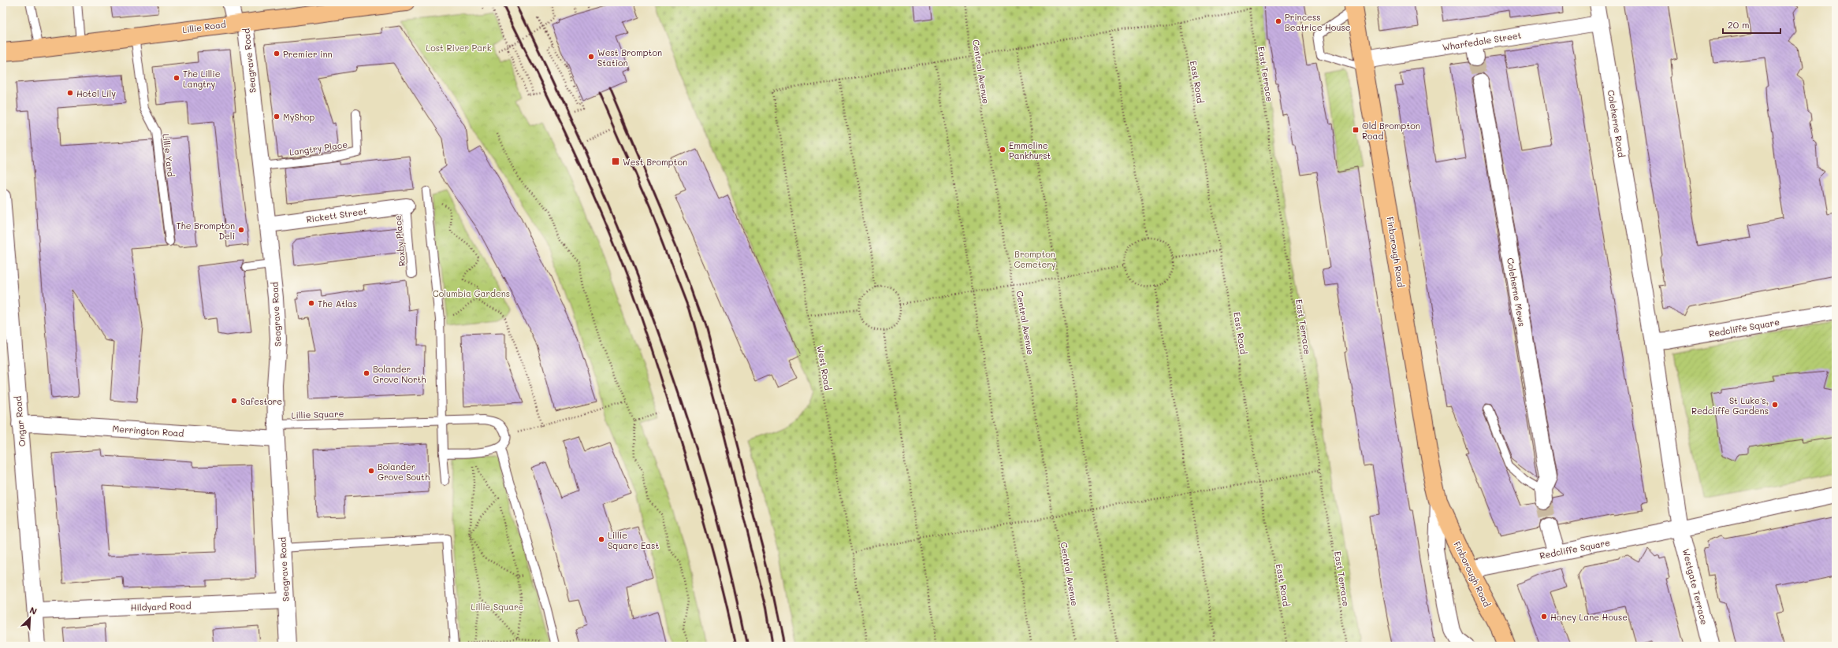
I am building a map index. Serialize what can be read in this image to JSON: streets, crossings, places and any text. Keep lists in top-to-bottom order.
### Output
{
  "streets": {
    "main road": ["Lillie Road", "Finborough Road"],
    "street": [
      "Wharfedale Street",
      "Seagrave Road",
      "Coleherne Road",
      "Rickett Street",
      "Coleherne Mews",
      "Redcliffe Square",
      "Ongar Road",
      "Merrington Road",
      "Westgate Terrace",
      "Hildyard Road"
    ],
    "lane": [
      "Langtry Place",
      "Lillie Yard",
      "Roxby Place",
      "Lillie Square"
    ],
    "path": [
      "Central Avenue",
      "East Terrace",
      "East Road",
      "West Road"
    ]
  },
  "crossings": [
    ["Lillie Road", "Seagrave Road"],
    ["Lillie Road", "Lillie Yard"],
    ["Wharfedale Street", "Coleherne Road"],
    ["Wharfedale Street", "Finborough Road"],
    ["Seagrave Road", "Langtry Place"],
    ["Seagrave Road", "Rickett Street"],
    ["Seagrave Road", "Lillie Square"],
    ["Seagrave Road", "Merrington Road"],
    ["Seagrave Road", "Hildyard Road"],
    ["East Terrace", "East Road"],
    ["Coleherne Road", "Redcliffe Square"],
    ["Rickett Street", "Roxby Place"],
    ["Finborough Road", "Redcliffe Square"],
    ["Redcliffe Square", "Westgate Terrace"],
    ["Lillie Square", "Merrington Road"],
    ["Ongar Road", "Merrington Road"],
    ["Ongar Road", "Hildyard Road"]
  ],
  "parks": [
    "Lost River Park",
    "Brompton Cemetery",
    "Columbia Gardens",
    "Lillie Square"
  ],
  "places": {
    "other": [
      "Princess Beatrice House",
      "Premier inn",
      "West Brompton Station",
      "The Lillie Langtry",
      "Hotel Lily",
      "MyShop",
      "Emmeline Pankhurst",
      "The Brompton Deli",
      "The Atlas",
      "Bolander Grove North",
      "Safestore",
      "St Luke's, Redcliffe Gardens",
      "Bolander Grove South",
      "Lillie Square East",
      "Honey Lane House"
    ],
    "transit": ["Old Brompton Road", "West Brompton"]
  },
  "scale_bar": "20 m",
  "north": "top right"
}
